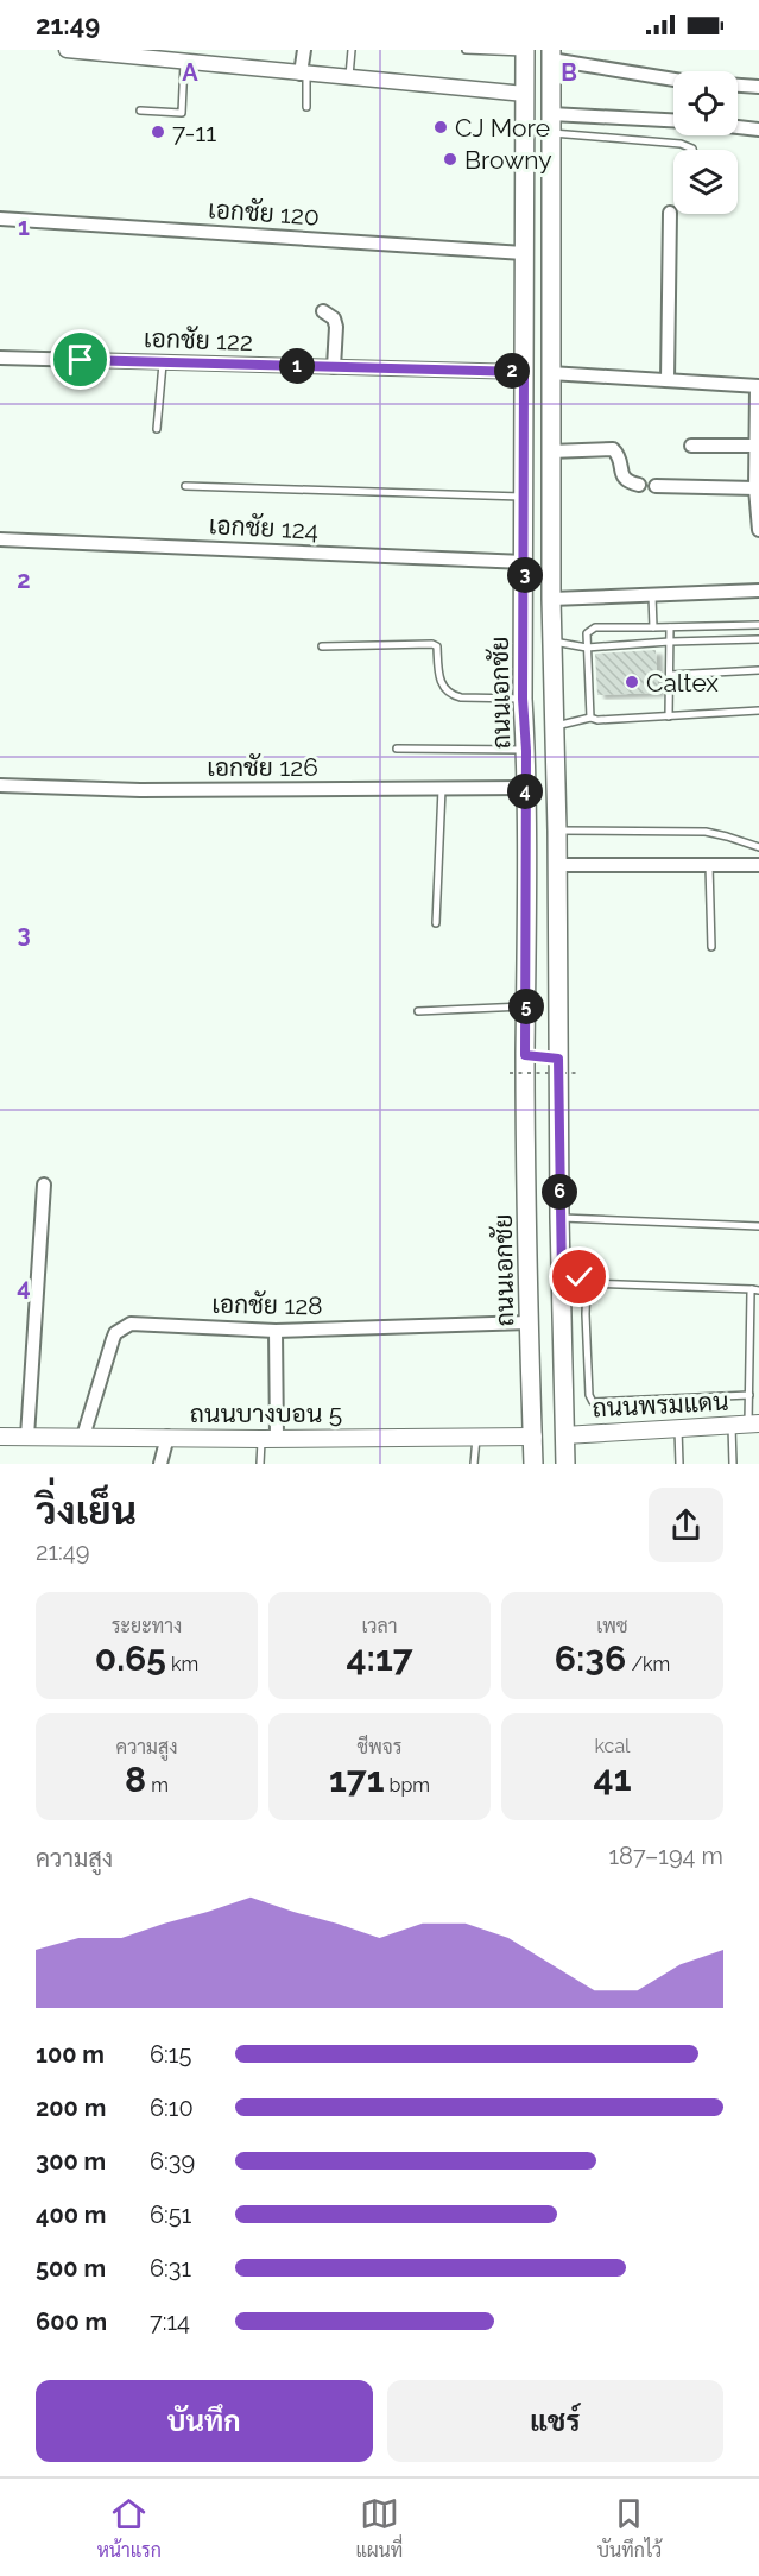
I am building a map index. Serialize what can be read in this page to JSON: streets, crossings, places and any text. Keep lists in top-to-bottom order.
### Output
{
  "streets": {
    "main road": ["ถนนเอกชัย", "ถนนพรมแดน", "ถนนบางบอน 5"],
    "street": [
      "เอกชัย 120",
      "เอกชัย 122",
      "เอกชัย 124",
      "เอกชัย 126",
      "เอกชัย 128"
    ]
  },
  "crossings": [
    ["เอกชัย 120", "ถนนเอกชัย"],
    ["เอกชัย 122", "ถนนเอกชัย"],
    ["เอกชัย 124", "ถนนเอกชัย"],
    ["ถนนเอกชัย", "เอกชัย 126"],
    ["ถนนเอกชัย", "เอกชัย 128"],
    ["ถนนเอกชัย", "ถนนบางบอน 5"],
    ["เอกชัย 128", "ถนนบางบอน 5"]
  ],
  "places": [
    "CJ More",
    "7-11",
    "Browny",
    "Caltex"
  ],
  "page": {
    "status": "21:49",
    "pins": [
      "1",
      "2",
      "3",
      "4",
      "5",
      "6"
    ],
    "heading": ["วิ่งเย็น", "21:49"],
    "stats": [
      ["ระยะทาง", "0.65 km"],
      ["เวลา", "4:17"],
      ["เพซ", "6:36 /km"],
      ["ความสูง", "8 m"],
      ["ชีพจร", "171 bpm"],
      ["kcal", "41"]
    ],
    "chart": ["ความสูง", "187–194 m"],
    "list": [
      {
        "name": "100 m",
        "note": "6:15"
      },
      {
        "name": "200 m",
        "note": "6:10"
      },
      {
        "name": "300 m",
        "note": "6:39"
      },
      {
        "name": "400 m",
        "note": "6:51"
      },
      {
        "name": "500 m",
        "note": "6:31"
      },
      {
        "name": "600 m",
        "note": "7:14"
      }
    ],
    "buttons": ["บันทึก", "แชร์"],
    "tabs": ["หน้าแรก", "แผนที่", "บันทึกไว้"]
  },
  "grid": {
    "columns": ["A", "B"],
    "rows": [
      "1",
      "2",
      "3",
      "4"
    ]
  }
}
